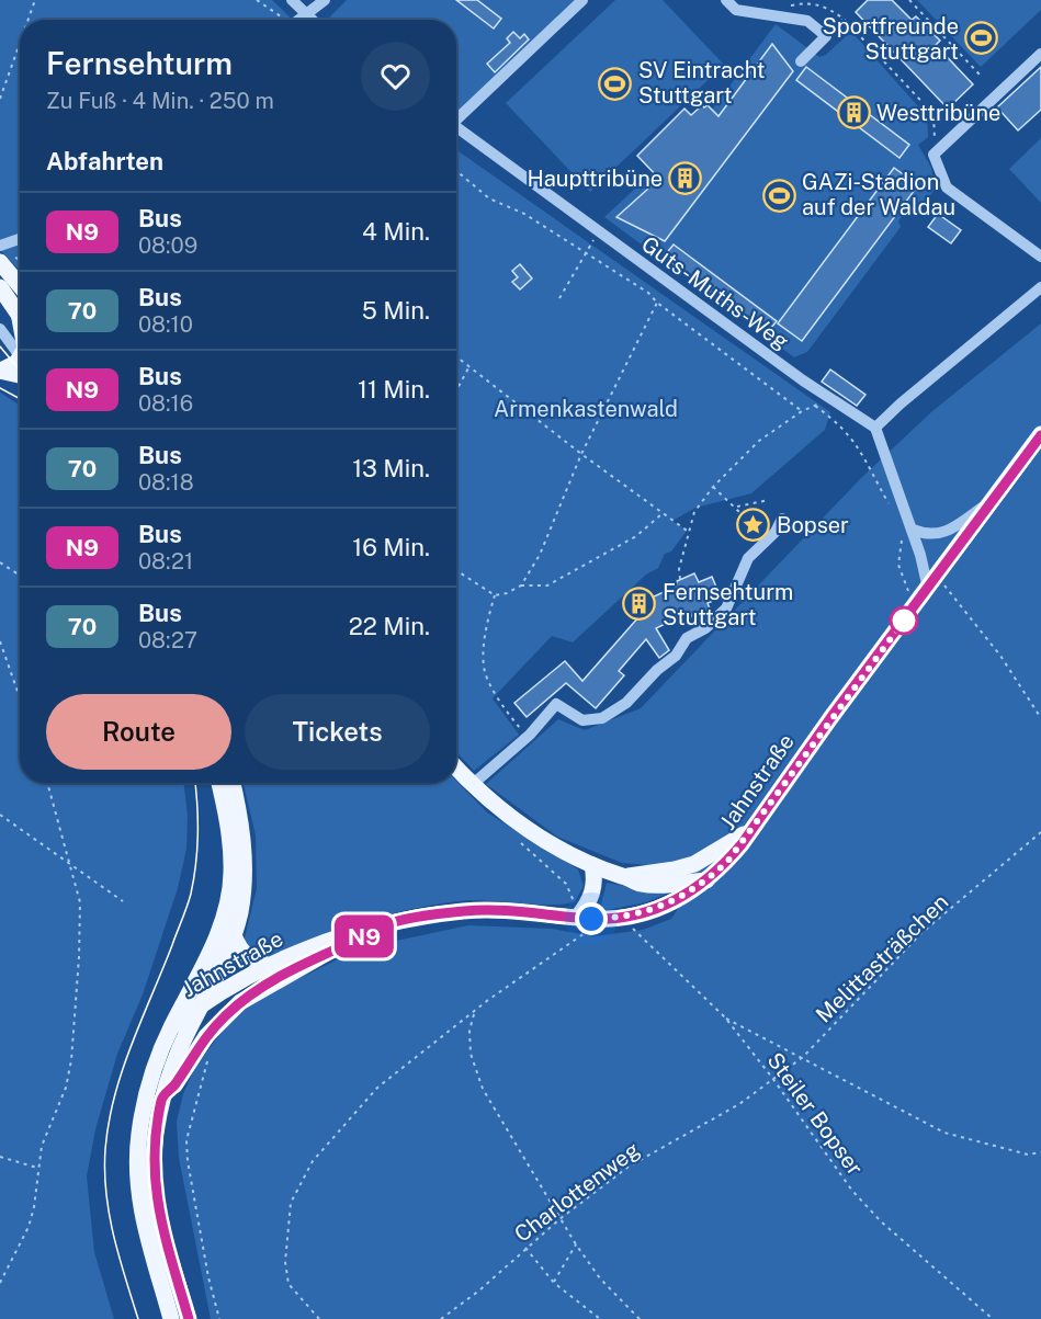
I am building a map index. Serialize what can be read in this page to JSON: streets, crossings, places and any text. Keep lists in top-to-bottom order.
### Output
{
  "streets": {
    "main road": ["Jahnstraße"],
    "street": ["Guts-Muths-Weg"],
    "path": ["Melittasträßchen", "Steiler Bopser", "Charlottenweg"]
  },
  "crossings": [
    ["Jahnstraße", "Steiler Bopser"],
    ["Melittasträßchen", "Steiler Bopser"],
    ["Melittasträßchen", "Charlottenweg"],
    ["Steiler Bopser", "Charlottenweg"]
  ],
  "parks": ["Armenkastenwald"],
  "places": {
    "sports": ["Sportfreunde Stuttgart", "SV Eintracht Stuttgart", "GAZi-Stadion auf der Waldau"],
    "building": ["Westtribüne", "Haupttribüne", "Fernsehturm Stuttgart"],
    "place": ["Bopser"]
  },
  "lines": ["bus line N9"],
  "page": {
    "on_map": "N9",
    "heading": [
      ["Fernsehturm", "Zu Fuß · 4 Min. · 250 m"],
      "Abfahrten"
    ],
    "list": [
      {
        "mark": "N9",
        "name": "Bus",
        "note": "08:09",
        "value": "4 Min."
      },
      {
        "mark": "70",
        "name": "Bus",
        "note": "08:10",
        "value": "5 Min."
      },
      {
        "mark": "N9",
        "name": "Bus",
        "note": "08:16",
        "value": "11 Min."
      },
      {
        "mark": "70",
        "name": "Bus",
        "note": "08:18",
        "value": "13 Min."
      },
      {
        "mark": "N9",
        "name": "Bus",
        "note": "08:21",
        "value": "16 Min."
      },
      {
        "mark": "70",
        "name": "Bus",
        "note": "08:27",
        "value": "22 Min."
      }
    ],
    "buttons": ["Route", "Tickets"]
  }
}
